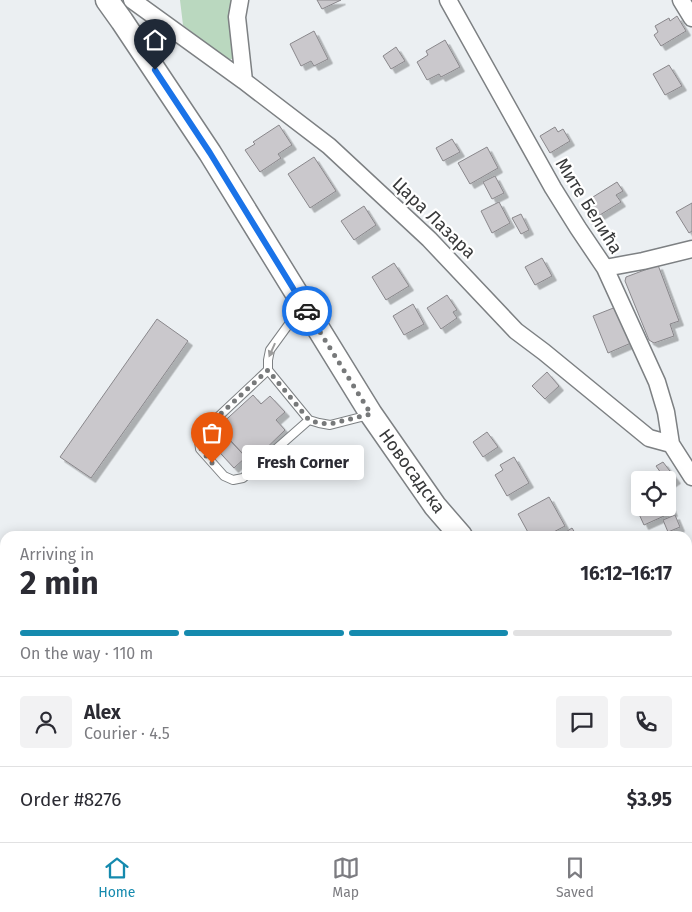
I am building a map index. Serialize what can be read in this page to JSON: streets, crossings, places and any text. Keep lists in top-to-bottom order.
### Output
{
  "streets": {
    "main road": ["Новосадска"],
    "street": ["Мите Белића", "Цара Лазара"]
  },
  "crossings": [
    ["Мите Белића", "Цара Лазара"]
  ],
  "places": ["Fresh Corner"],
  "page": {
    "bubble": "Fresh Corner",
    "heading": ["2 min", "Arriving in", "16:12–16:17"],
    "panel": [
      "Alex",
      "Courier · 4.5",
      "Order #8276",
      "$3.95"
    ],
    "bar": "On the way · 110 m",
    "tabs": ["Home", "Map", "Saved"]
  }
}
